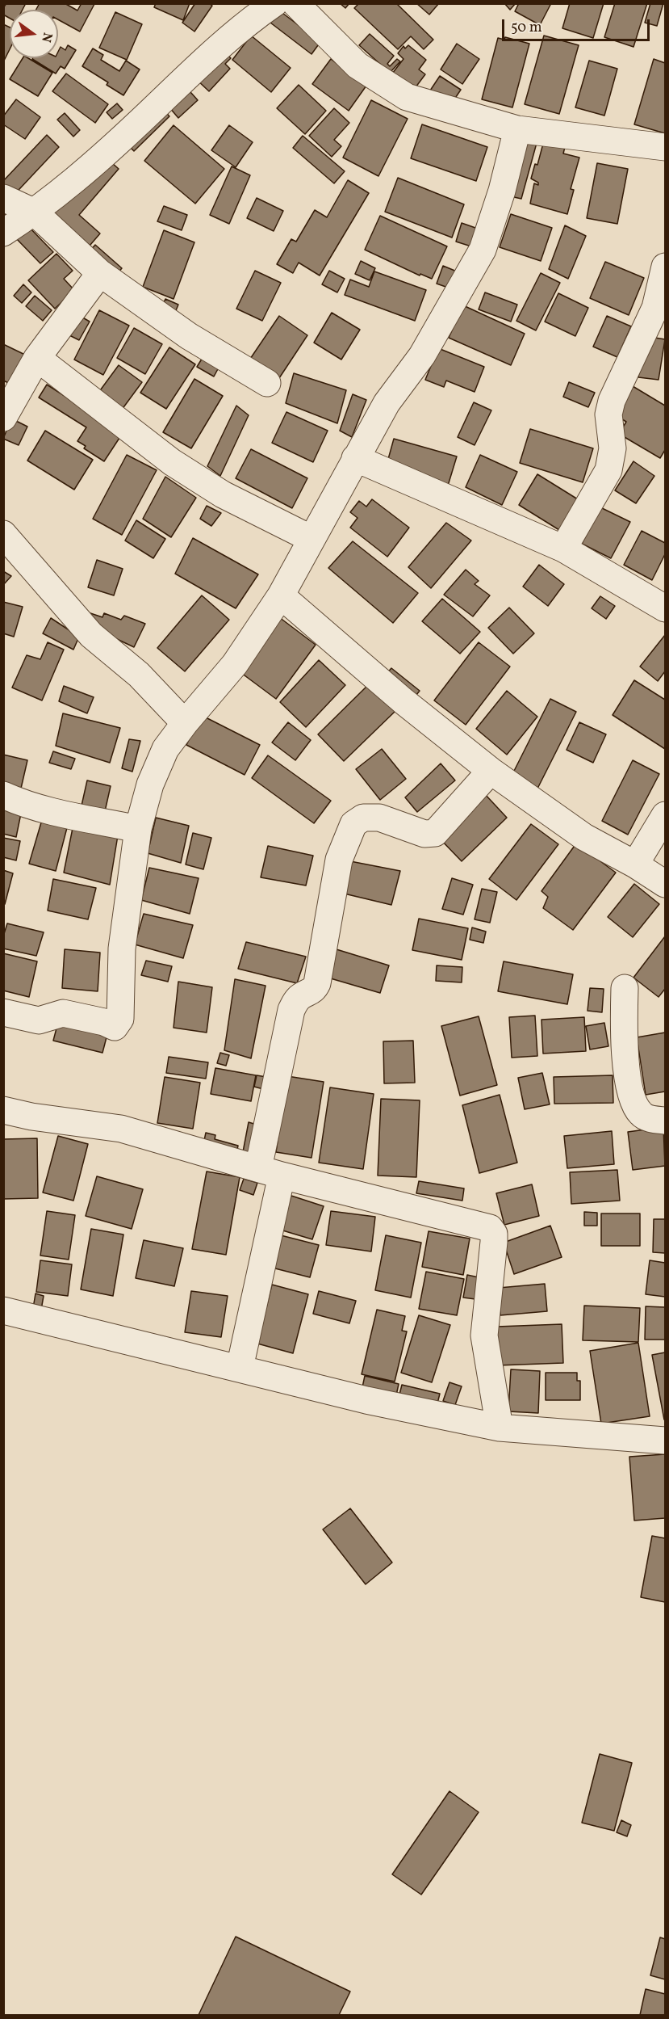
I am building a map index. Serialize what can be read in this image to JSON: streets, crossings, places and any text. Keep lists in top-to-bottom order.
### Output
{
  "scale_bar": "50 m",
  "north": "right"
}
